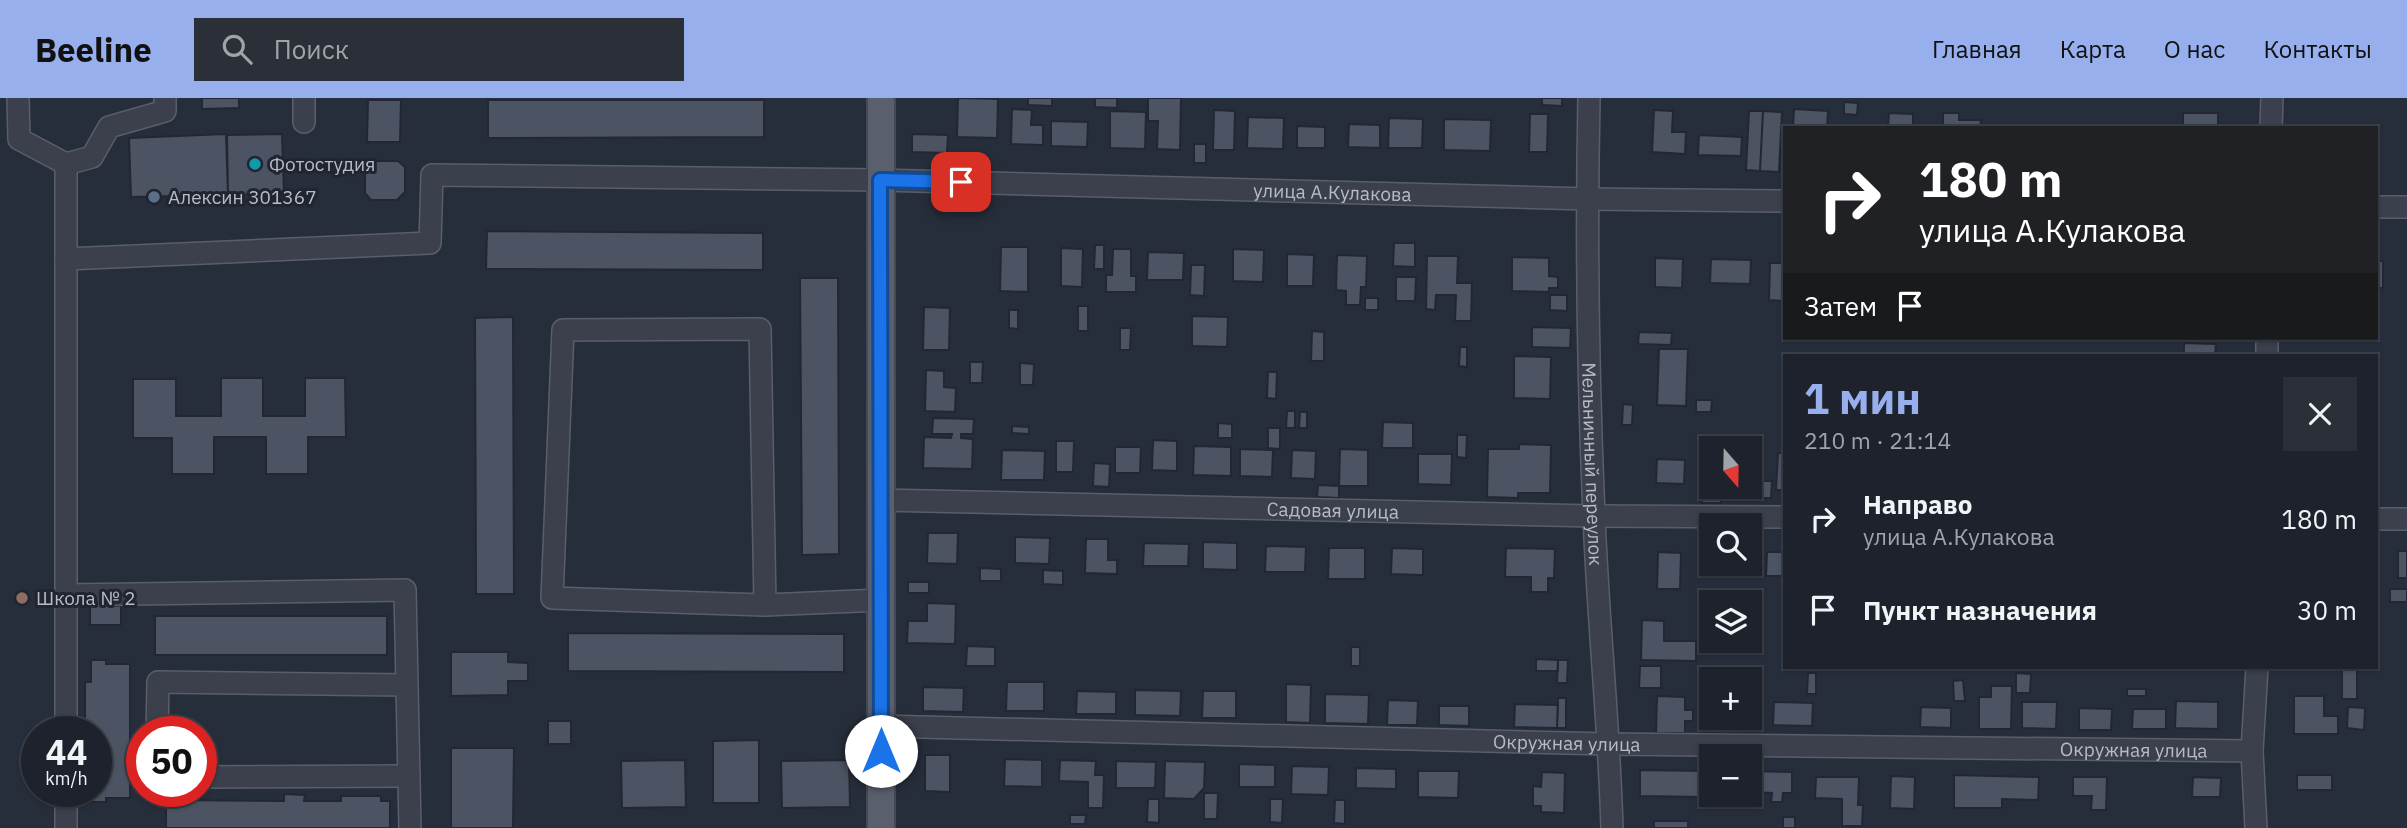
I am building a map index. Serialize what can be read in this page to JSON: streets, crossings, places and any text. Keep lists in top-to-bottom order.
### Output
{
  "streets": {
    "street": [
      "улица А.Кулакова",
      "Мельничный переулок",
      "Садовая улица",
      "Окружная улица"
    ]
  },
  "crossings": [
    ["улица А.Кулакова", "Мельничный переулок"],
    ["Мельничный переулок", "Садовая улица"],
    ["Мельничный переулок", "Окружная улица"]
  ],
  "places": ["Фотостудия", "Алексин 301367", "Школа № 2"],
  "north": "bottom",
  "page": {
    "header": "Beeline",
    "search": "Поиск",
    "nav": [
      "Главная",
      "Карта",
      "О нас",
      "Контакты"
    ],
    "turn": ["180 m", "улица А.Кулакова"],
    "then": "Затем",
    "heading": ["1 мин", "210 m · 21:14"],
    "map_buttons": ["+", "−"],
    "list": [
      {
        "name": "Направо",
        "note": "улица А.Кулакова",
        "value": "180 m"
      },
      {
        "name": "Пункт назначения",
        "value": "30 m"
      }
    ],
    "speed": "44 km/h",
    "limit": "50"
  }
}
